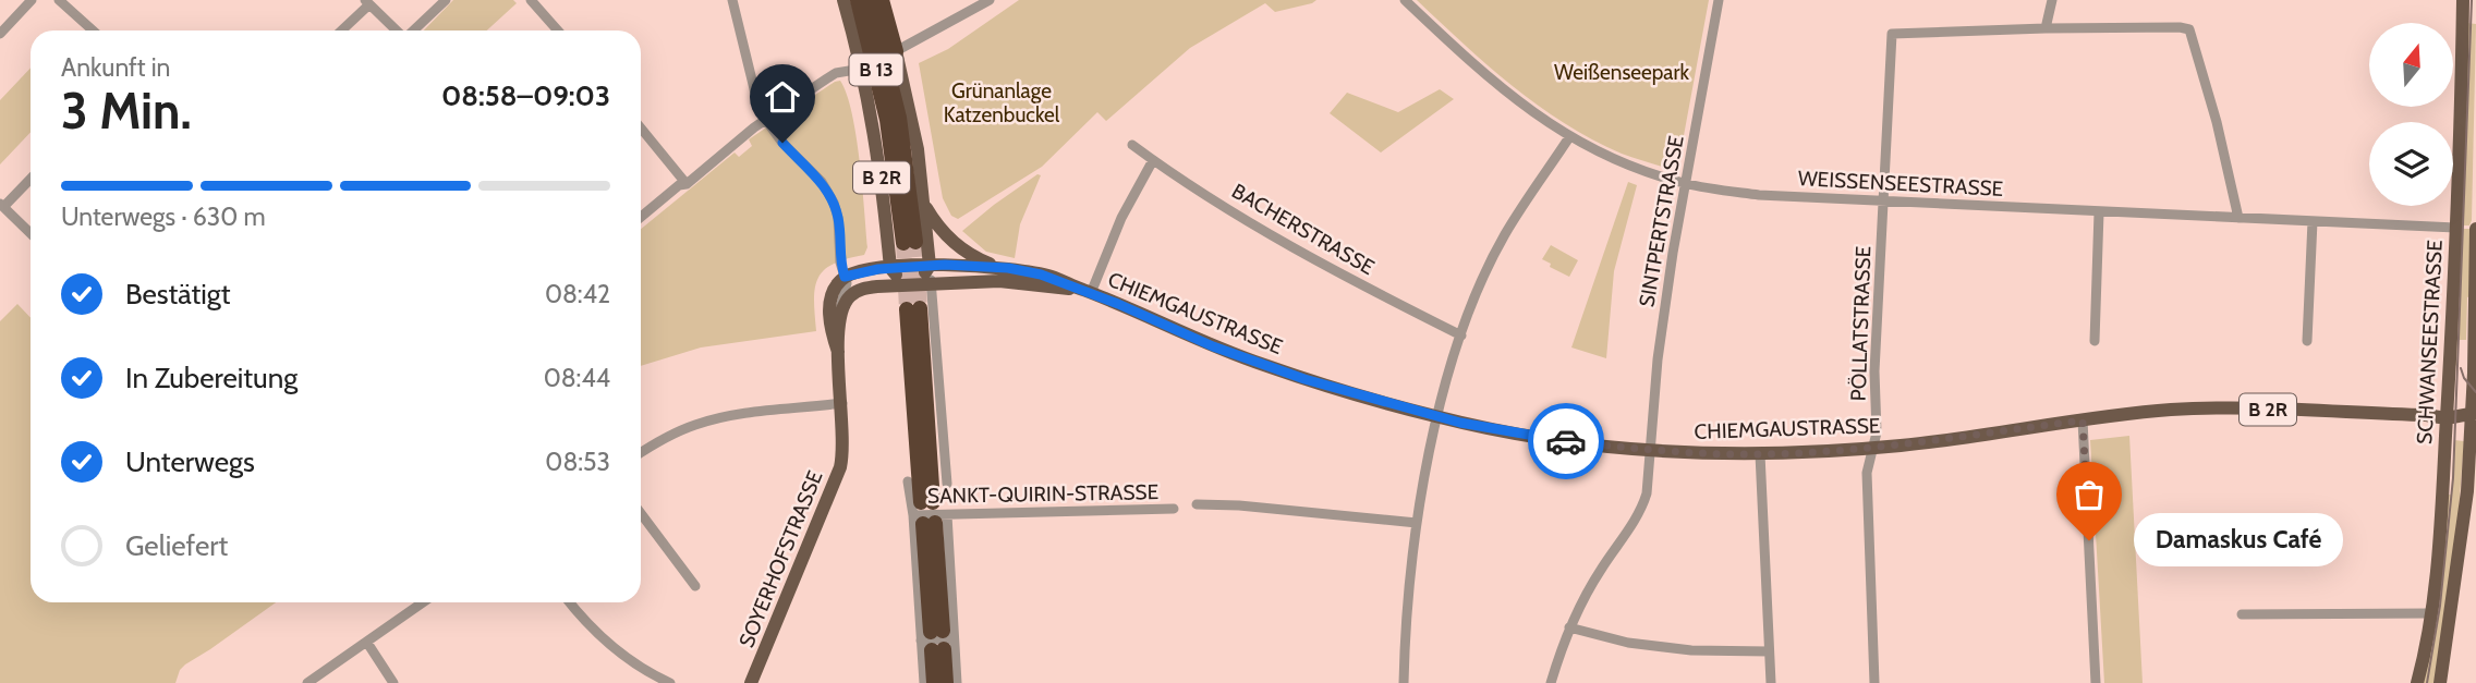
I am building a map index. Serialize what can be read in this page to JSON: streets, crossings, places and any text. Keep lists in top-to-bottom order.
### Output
{
  "streets": {
    "highway": ["B 13", "B 2R"],
    "main road": ["CHIEMGAUSTRASSE", "SCHWANSEESTRASSE", "SOYERHOFSTRASSE"],
    "street": [
      "WEISSENSEESTRASSE",
      "SINTPERTSTRASSE",
      "BACHERSTRASSE",
      "PÖLLATSTRASSE",
      "SANKT-QUIRIN-STRASSE"
    ]
  },
  "crossings": [
    ["B 2R", "CHIEMGAUSTRASSE"],
    ["WEISSENSEESTRASSE", "SINTPERTSTRASSE"],
    ["WEISSENSEESTRASSE", "PÖLLATSTRASSE"],
    ["WEISSENSEESTRASSE", "SCHWANSEESTRASSE"],
    ["SINTPERTSTRASSE", "CHIEMGAUSTRASSE"],
    ["CHIEMGAUSTRASSE", "PÖLLATSTRASSE"],
    ["CHIEMGAUSTRASSE", "SCHWANSEESTRASSE"]
  ],
  "parks": ["Weißenseepark", "Grünanlage Katzenbuckel"],
  "places": ["Damaskus Café"],
  "north": "top",
  "page": {
    "heading": ["3 Min.", "Ankunft in", "08:58–09:03"],
    "bar": "Unterwegs · 630 m",
    "list": [
      ["Bestätigt", "08:42"],
      ["In Zubereitung", "08:44"],
      ["Unterwegs", "08:53"],
      "Geliefert"
    ],
    "bubble": "Damaskus Café"
  }
}
